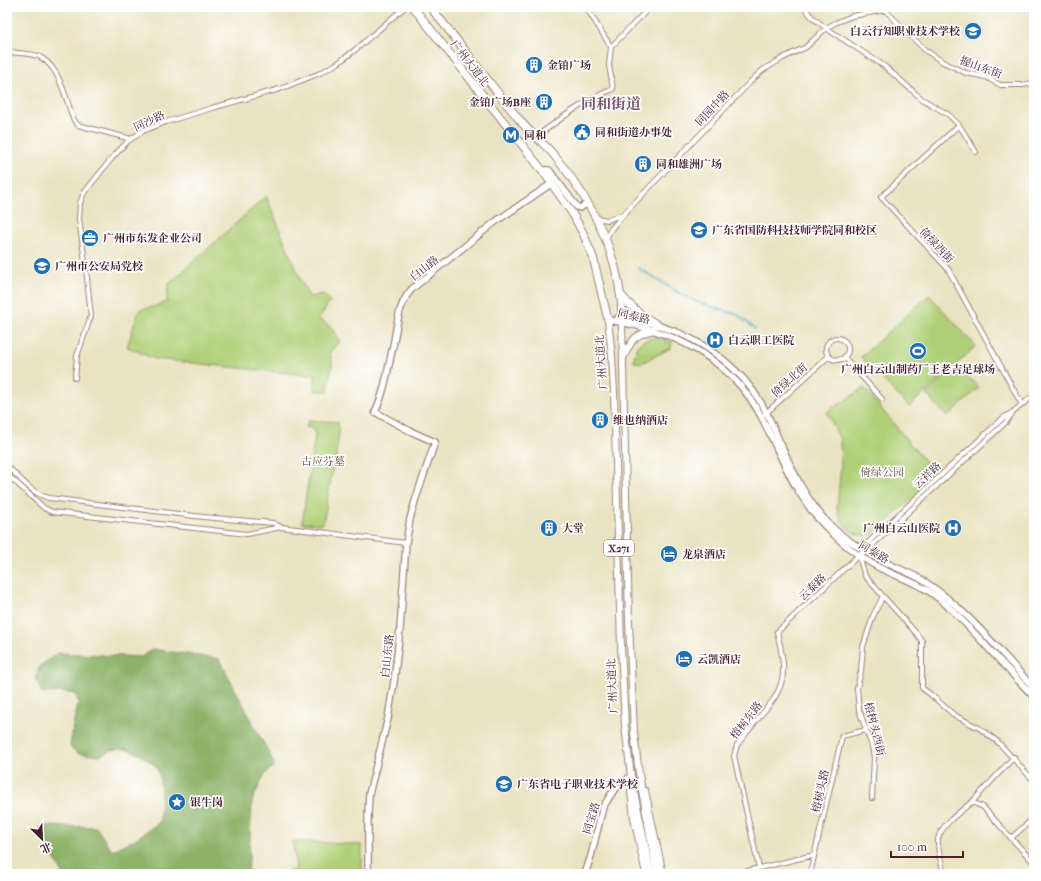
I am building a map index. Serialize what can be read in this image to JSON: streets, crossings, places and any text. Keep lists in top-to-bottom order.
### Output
{
  "streets": {
    "highway": ["广州大道北", "X271"],
    "main road": [
      "白山路",
      "同泰路",
      "白山东路",
      "同宝路"
    ],
    "street": [
      "握山东街",
      "同园中路",
      "同沙路",
      "倚绿西街",
      "倚绿北街",
      "云祥路",
      "云泰路",
      "榕树东路",
      "榕树头西街",
      "榕树头路"
    ]
  },
  "crossings": [
    ["广州大道北", "同园中路"],
    ["广州大道北", "白山路"],
    ["广州大道北", "同泰路"],
    ["广州大道北", "X271"],
    ["广州大道北", "同宝路"],
    ["握山东街", "同园中路"],
    ["倚绿西街", "云祥路"],
    ["白山路", "白山东路"],
    ["同泰路", "倚绿北街"],
    ["同泰路", "云祥路"],
    ["同泰路", "云泰路"],
    ["云祥路", "云泰路"],
    ["X271", "同宝路"],
    ["云泰路", "榕树东路"],
    ["榕树头西街", "榕树头路"]
  ],
  "districts": ["同和街道"],
  "parks": ["古应芬墓", "倚绿公园"],
  "places": {
    "school or university": [
      "白云行知职业技术学校",
      "广东省国防科技技师学院同和校区",
      "广州市公安局党校",
      "广东省电子职业技术学校"
    ],
    "building": [
      "金铂广场",
      "金铂广场B座",
      "同和雄洲广场",
      "维也纳酒店",
      "大堂"
    ],
    "public building": ["同和街道办事处"],
    "metro station": ["同和"],
    "office": ["广州市东发企业公司"],
    "hospital": ["白云职工医院", "广州白云山医院"],
    "sports": ["广州白云山制药厂王老吉足球场"],
    "hotel": ["龙泉酒店", "云凯酒店"],
    "place": ["银牛岗"]
  },
  "scale_bar": "100 m",
  "north": "bottom right"
}
